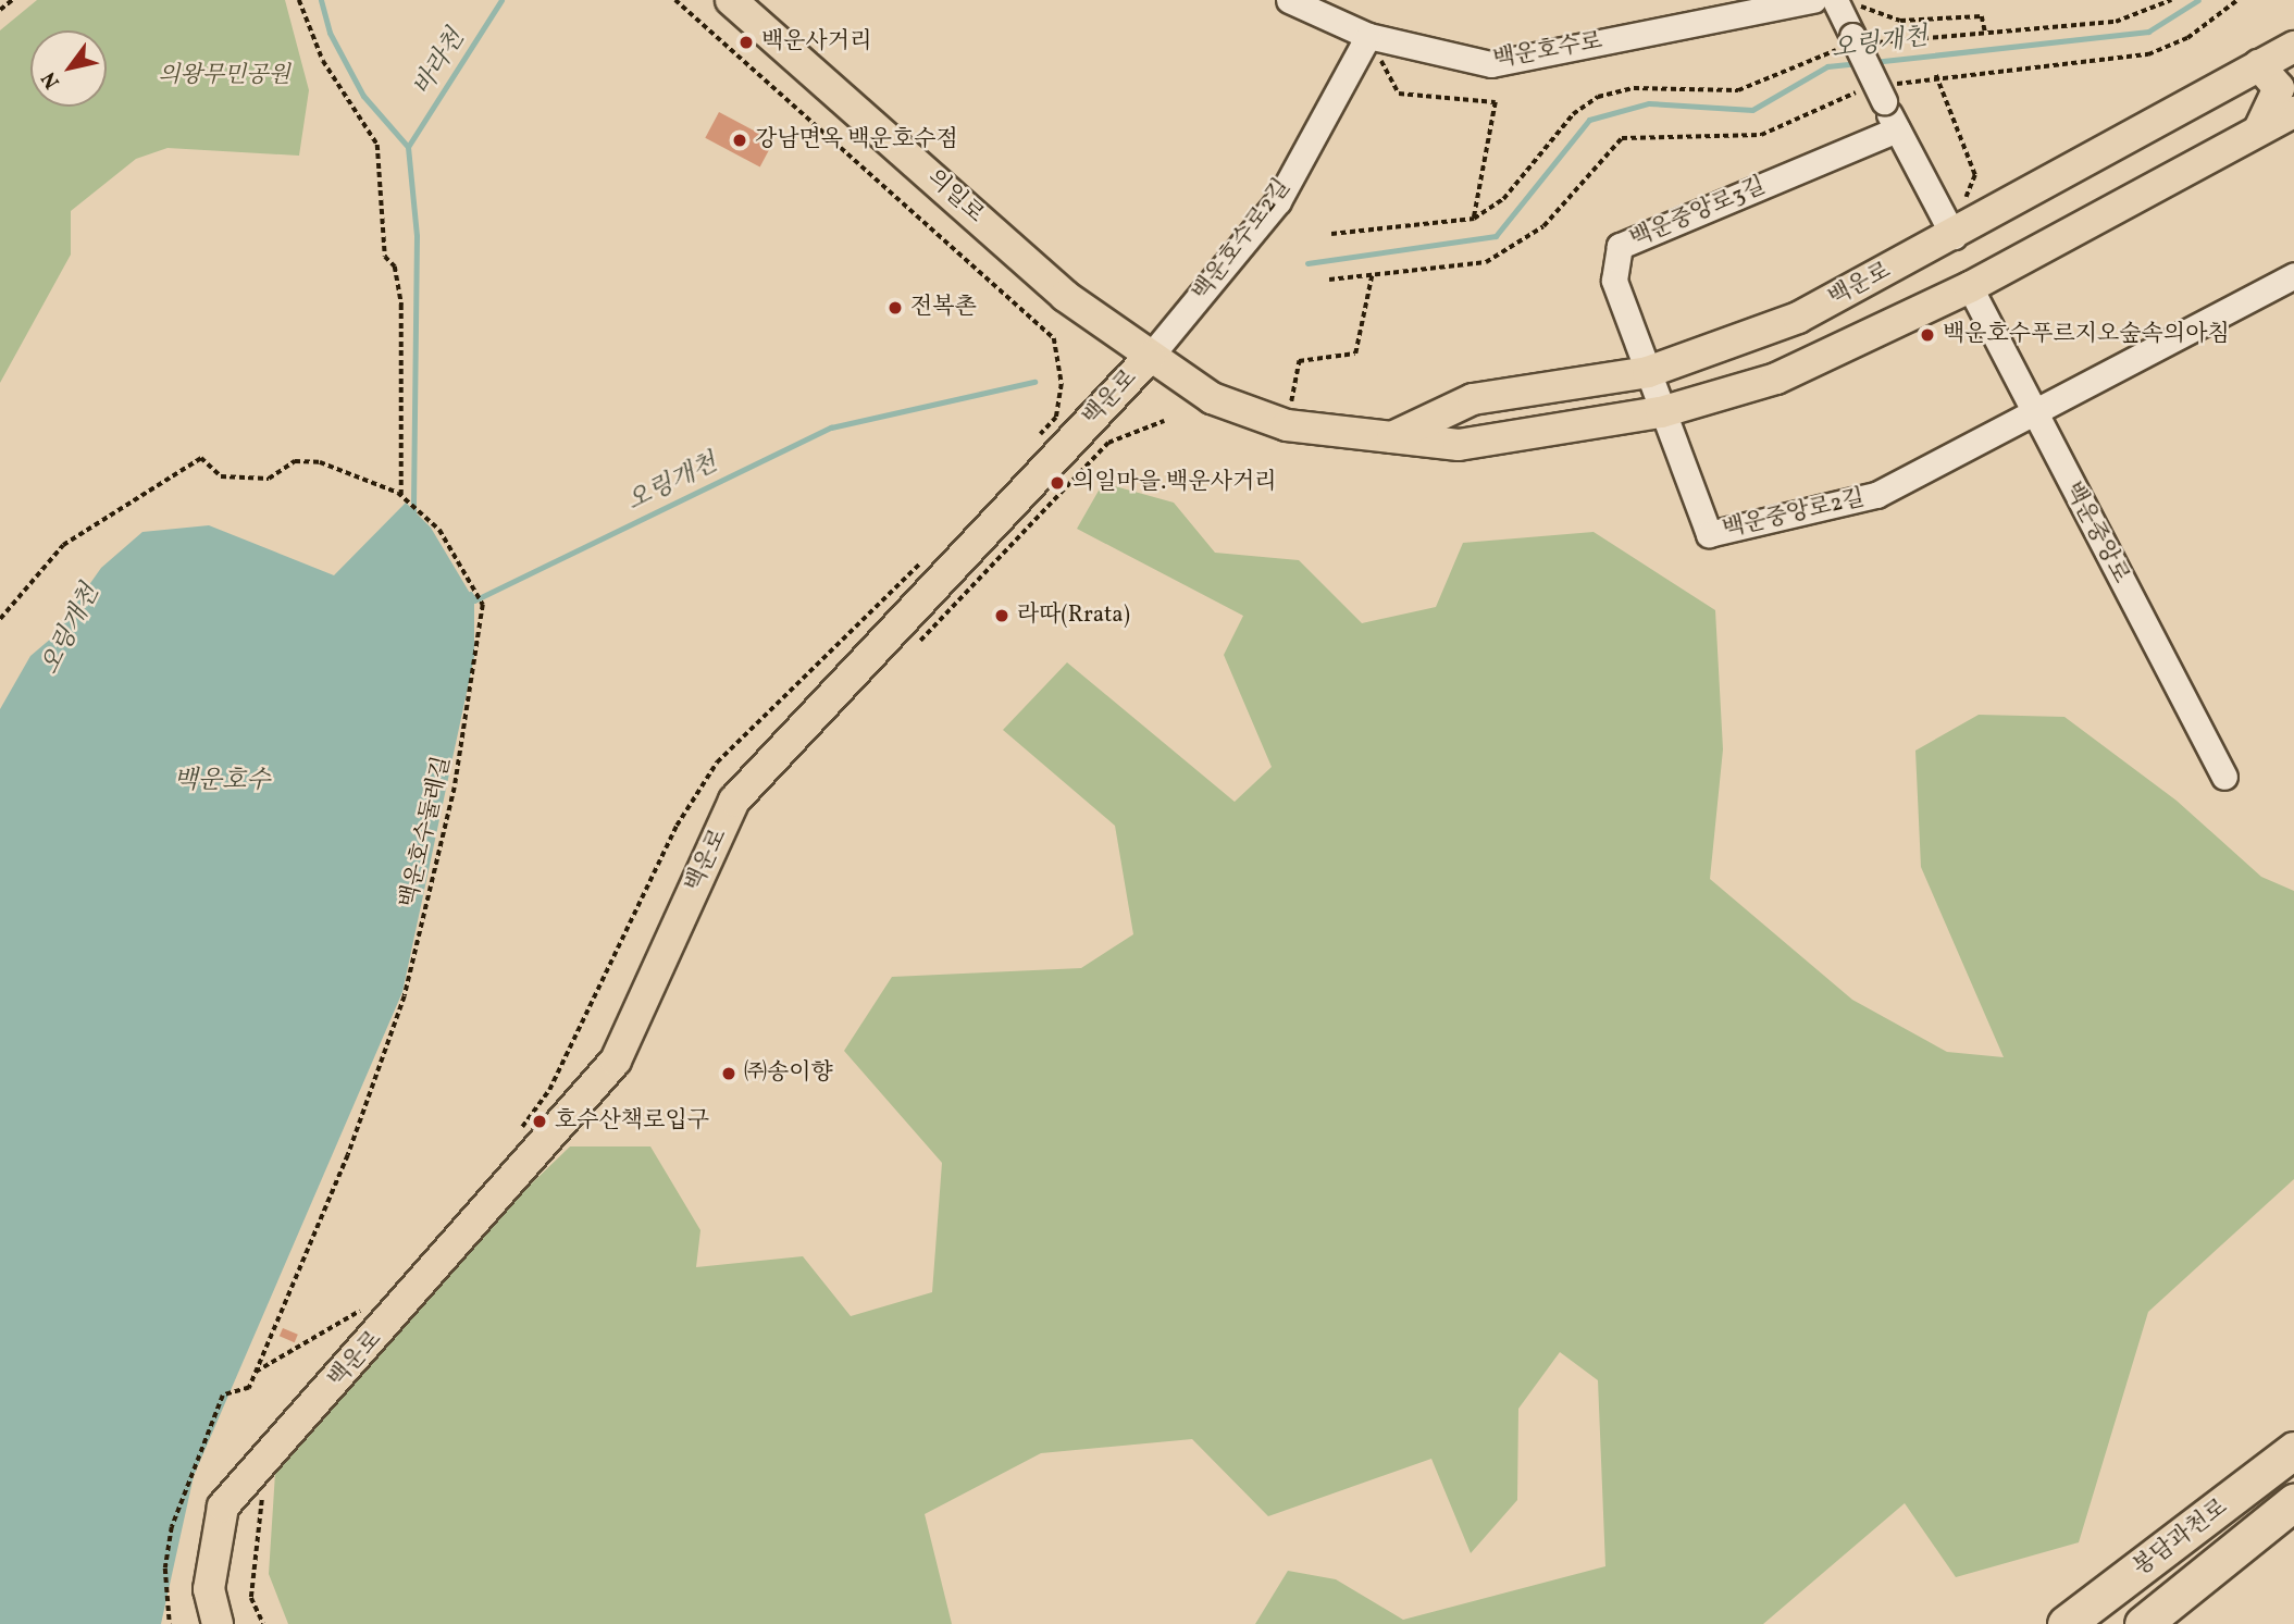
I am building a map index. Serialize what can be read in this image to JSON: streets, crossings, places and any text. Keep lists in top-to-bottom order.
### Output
{
  "streets": {
    "highway": ["봉담과천로"],
    "main road": ["의일로", "백운로"],
    "street": [
      "백운호수로",
      "백운중앙로3길",
      "백운호수로2길",
      "백운중앙로2길",
      "백운중앙로"
    ],
    "path": ["백운호수둘레길"]
  },
  "crossings": [
    ["백운호수로", "백운호수로2길"],
    ["의일로", "백운호수로2길"],
    ["의일로", "백운로"],
    ["백운중앙로3길", "백운로"],
    ["백운중앙로3길", "백운중앙로2길"],
    ["백운호수로2길", "백운로"],
    ["백운로", "백운중앙로2길"],
    ["백운로", "백운중앙로"],
    ["백운중앙로2길", "백운중앙로"]
  ],
  "water": ["오링개천", "바라천", "백운호수"],
  "parks": ["의왕무민공원"],
  "places": [
    "백운사거리",
    "강남면옥 백운호수점",
    "전복촌",
    "백운호수푸르지오숲속의아침",
    "의일마을.백운사거리",
    "라따(Rrata)",
    "㈜송이향",
    "호수산책로입구"
  ],
  "north": "bottom left"
}
